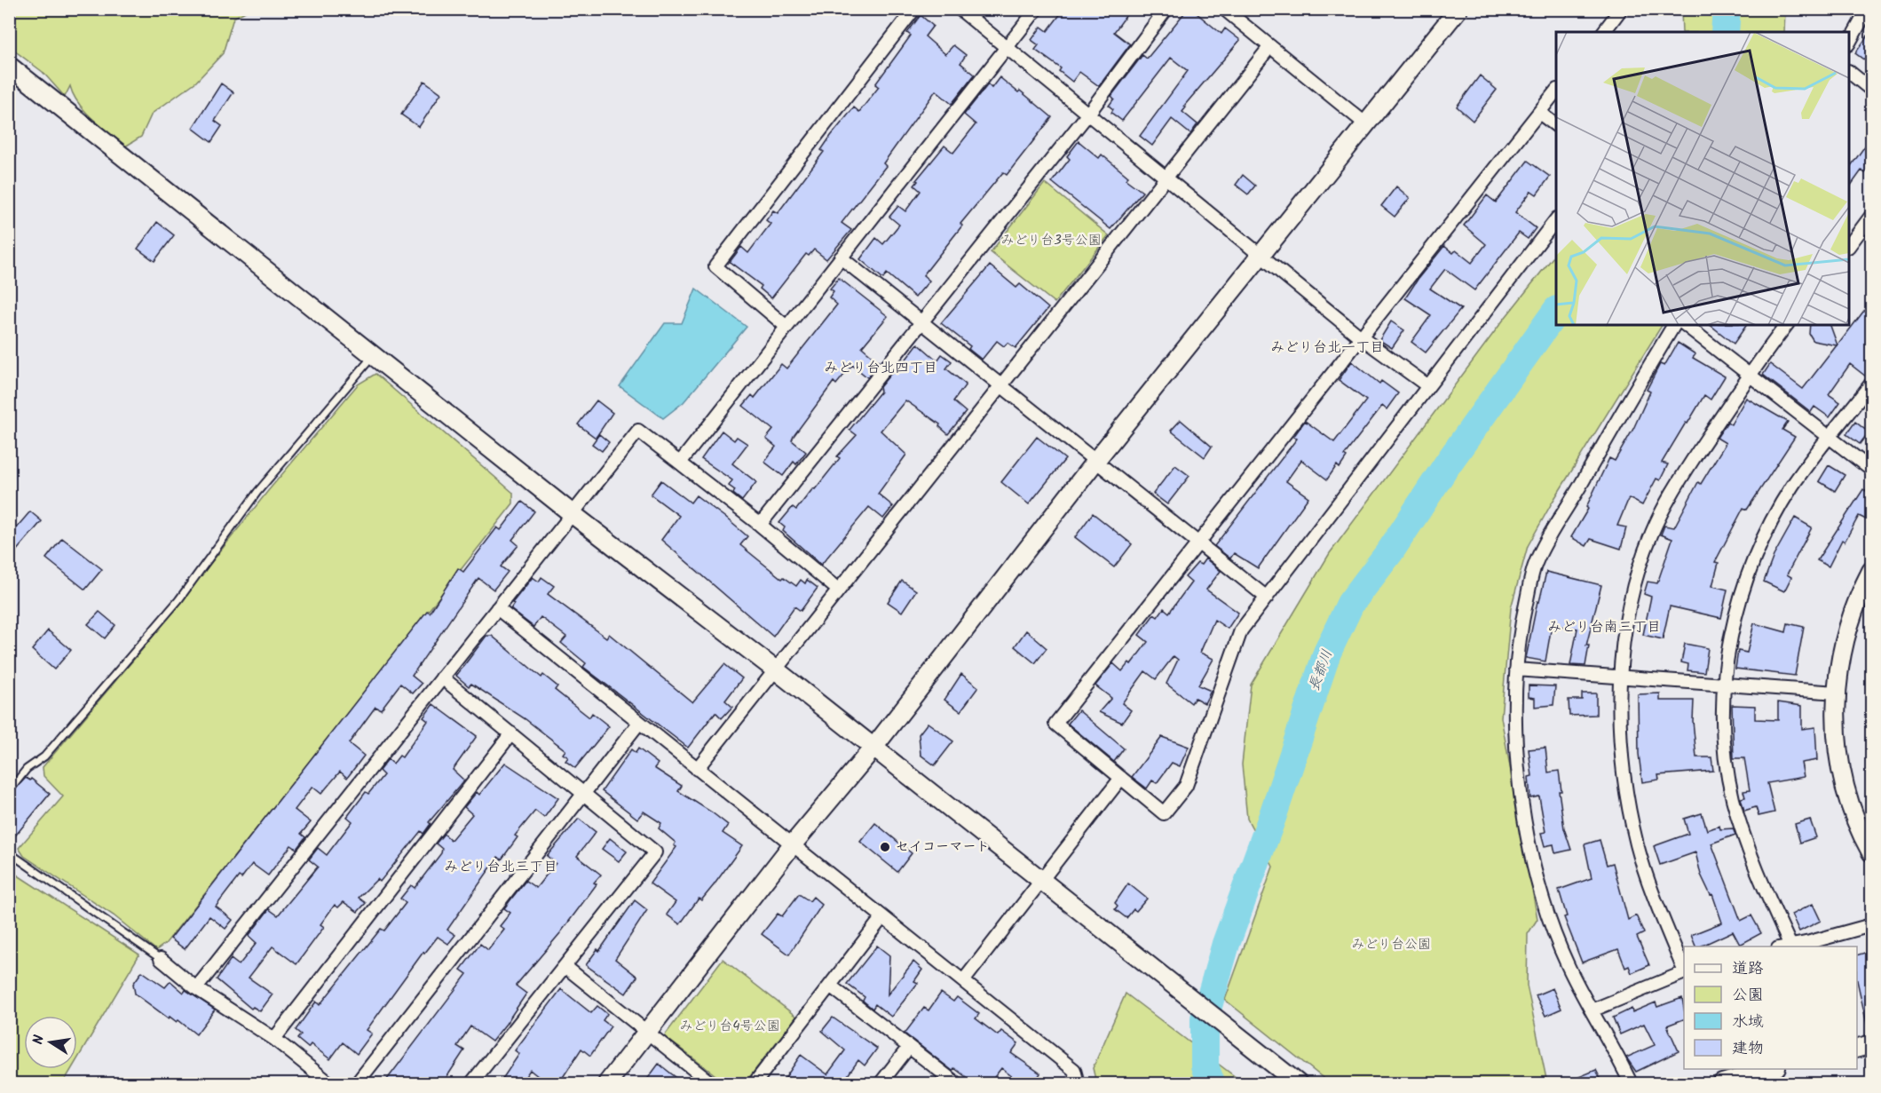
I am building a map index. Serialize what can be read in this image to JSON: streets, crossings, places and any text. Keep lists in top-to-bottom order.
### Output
{
  "districts": [
    "みどり台北一丁目",
    "みどり台北四丁目",
    "みどり台南三丁目",
    "みどり台北三丁目"
  ],
  "water": ["長都川"],
  "parks": ["みどり台3号公園", "みどり台公園", "みどり台4号公園"],
  "places": ["セイコーマート"],
  "legend": [
    "道路",
    "公園",
    "水域",
    "建物"
  ],
  "north": "left"
}
